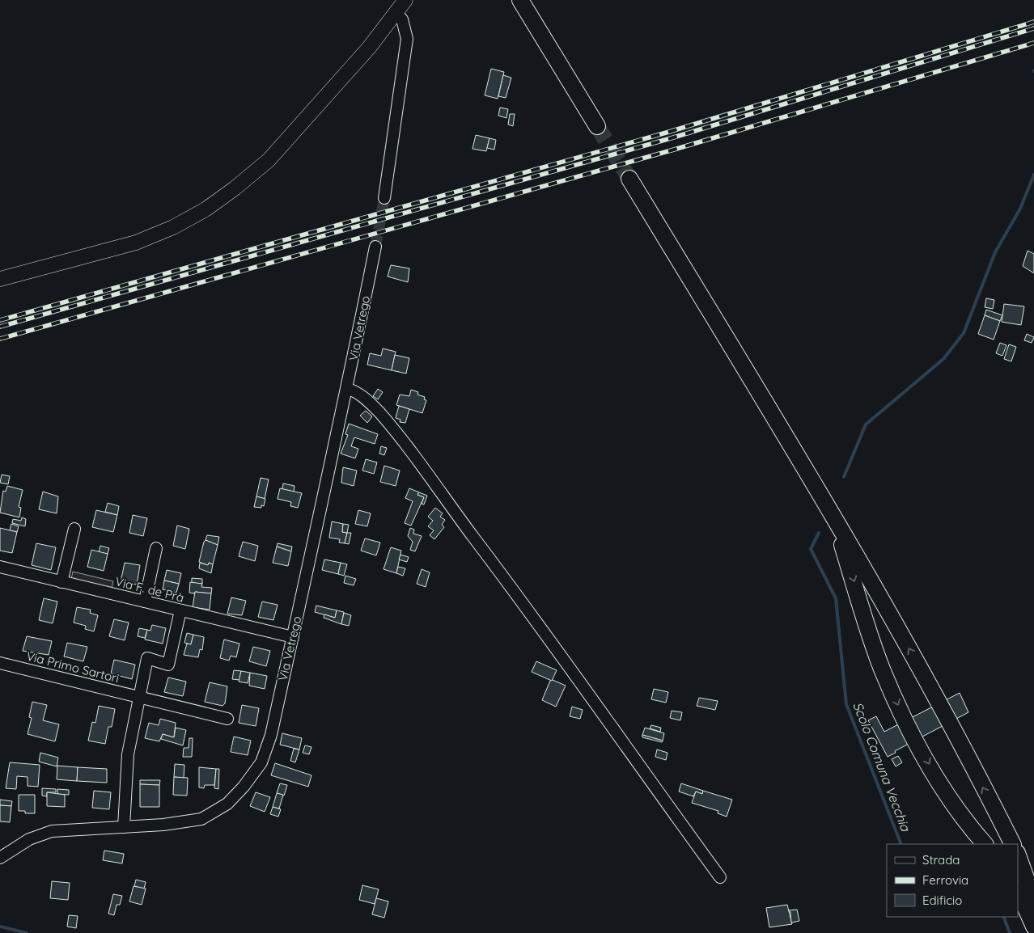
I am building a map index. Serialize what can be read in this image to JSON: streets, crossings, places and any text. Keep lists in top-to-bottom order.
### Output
{
  "streets": {
    "street": ["Via Vetrego", "Via F. de Prà", "Via Primo Sartori"]
  },
  "crossings": [
    ["Via Vetrego", "Via F. de Prà"]
  ],
  "water": ["Scolo Comuna Vecchia"],
  "legend": ["Strada", "Ferrovia", "Edificio"]
}
